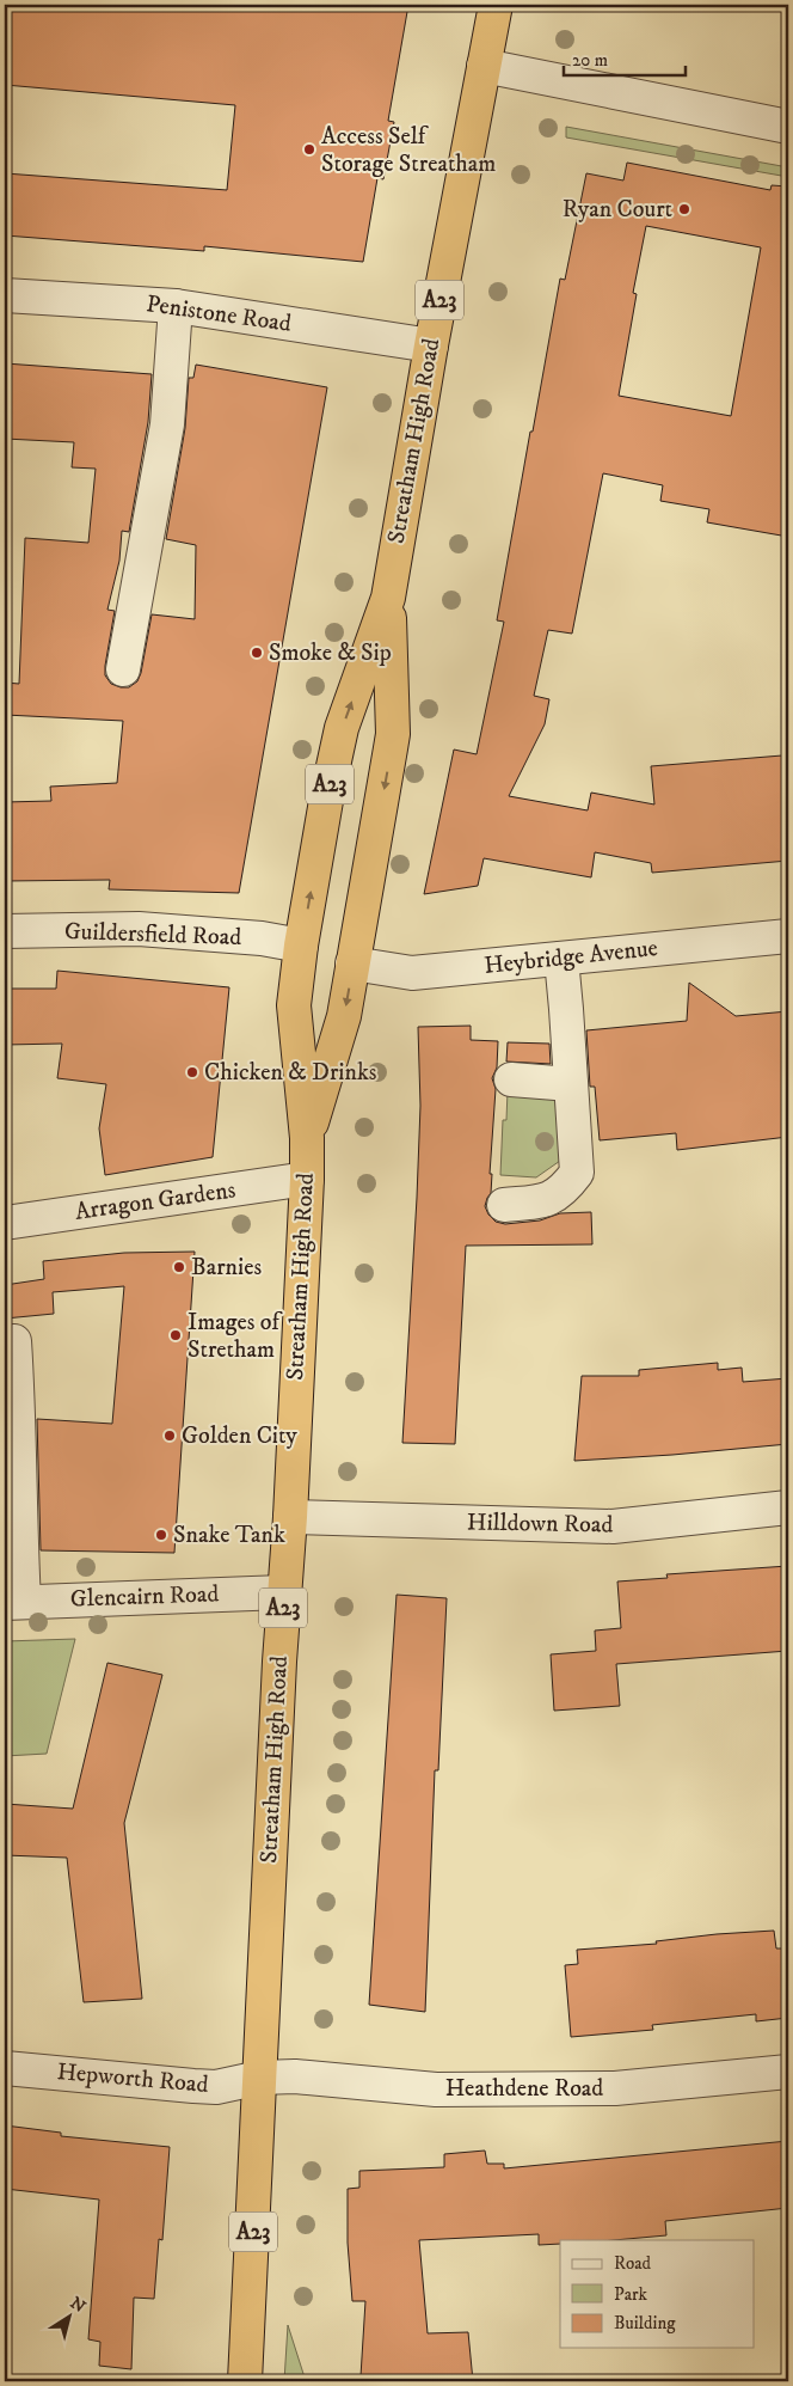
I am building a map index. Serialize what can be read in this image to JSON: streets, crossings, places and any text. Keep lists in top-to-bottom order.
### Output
{
  "streets": {
    "highway": ["A23", "Streatham High Road"],
    "street": [
      "Penistone Road",
      "Guildersfield Road",
      "Heybridge Avenue",
      "Arragon Gardens",
      "Hilldown Road",
      "Glencairn Road",
      "Hepworth Road",
      "Heathdene Road"
    ]
  },
  "crossings": [
    ["Penistone Road", "Streatham High Road"],
    ["Streatham High Road", "Guildersfield Road"],
    ["Streatham High Road", "Heybridge Avenue"],
    ["Streatham High Road", "Arragon Gardens"],
    ["Streatham High Road", "Hilldown Road"],
    ["Streatham High Road", "Glencairn Road"],
    ["Streatham High Road", "Hepworth Road"],
    ["Streatham High Road", "Heathdene Road"],
    ["Hepworth Road", "Heathdene Road"]
  ],
  "places": [
    "Access Self Storage Streatham",
    "Ryan Court",
    "Smoke & Sip",
    "Chicken & Drinks",
    "Barnies",
    "Images of Stretham",
    "Golden City",
    "Snake Tank"
  ],
  "legend": ["Road", "Park", "Building"],
  "scale_bar": "20 m",
  "north": "top right"
}
